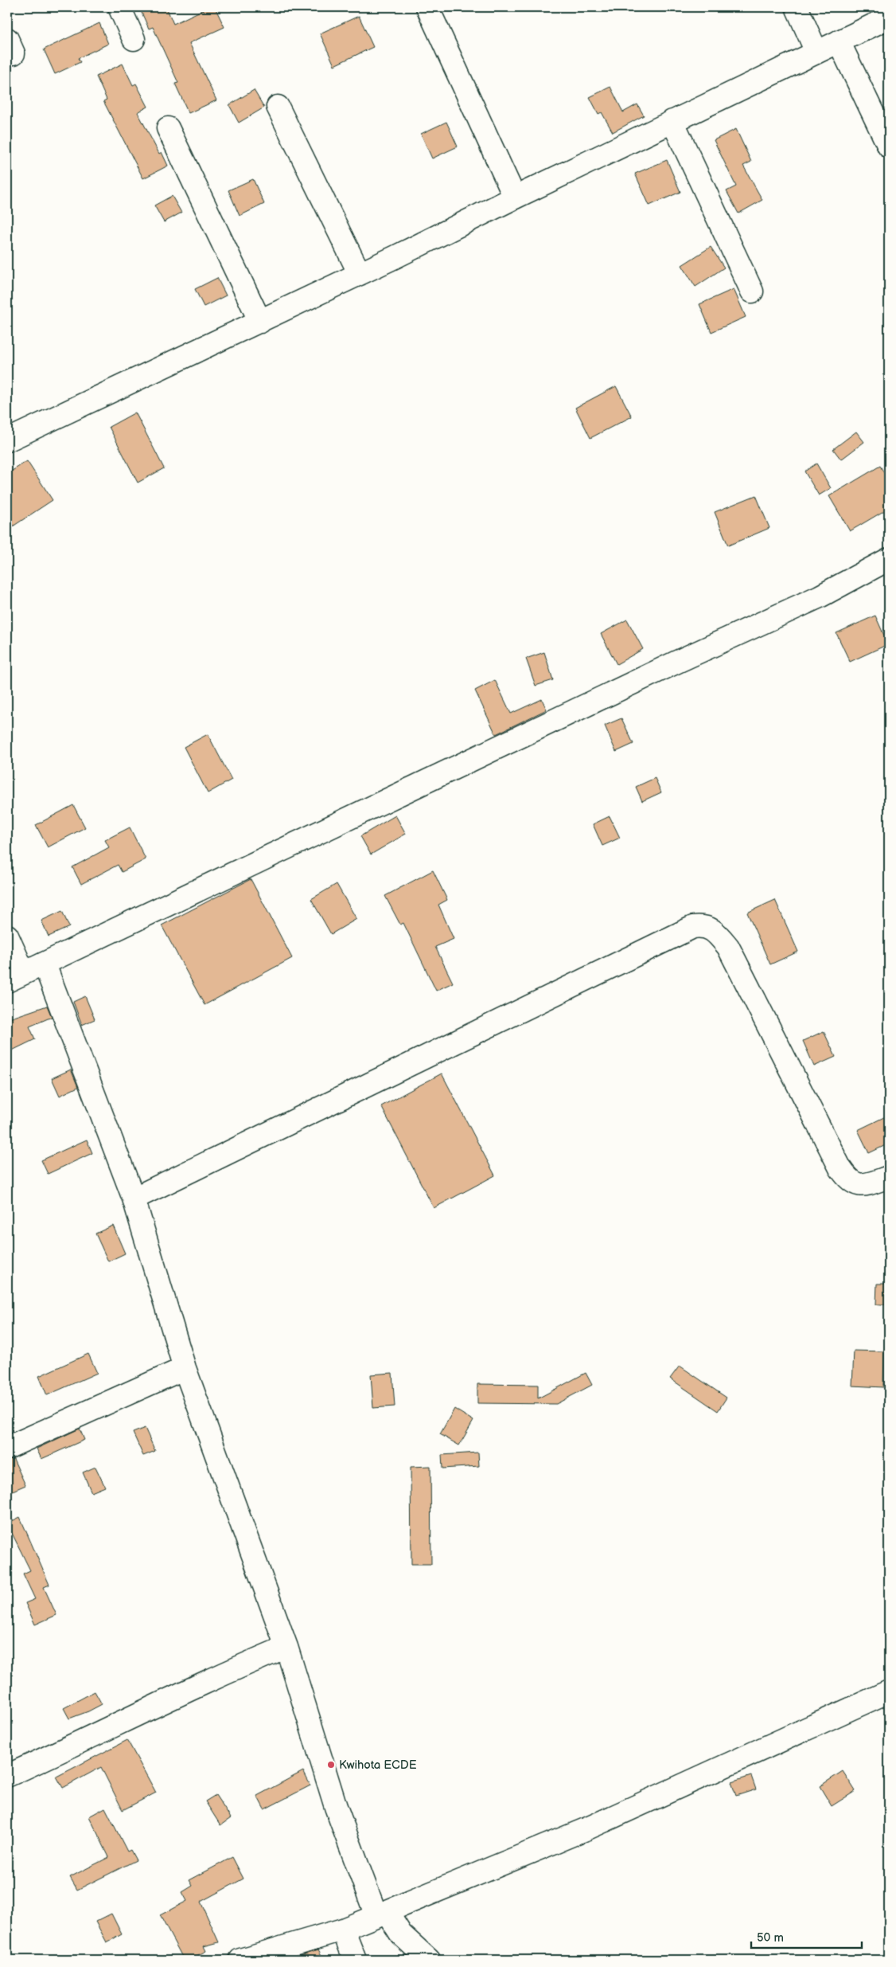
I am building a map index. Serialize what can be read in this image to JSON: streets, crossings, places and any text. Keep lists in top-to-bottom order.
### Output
{
  "places": ["Kwihota ECDE"],
  "scale_bar": "50 m"
}
